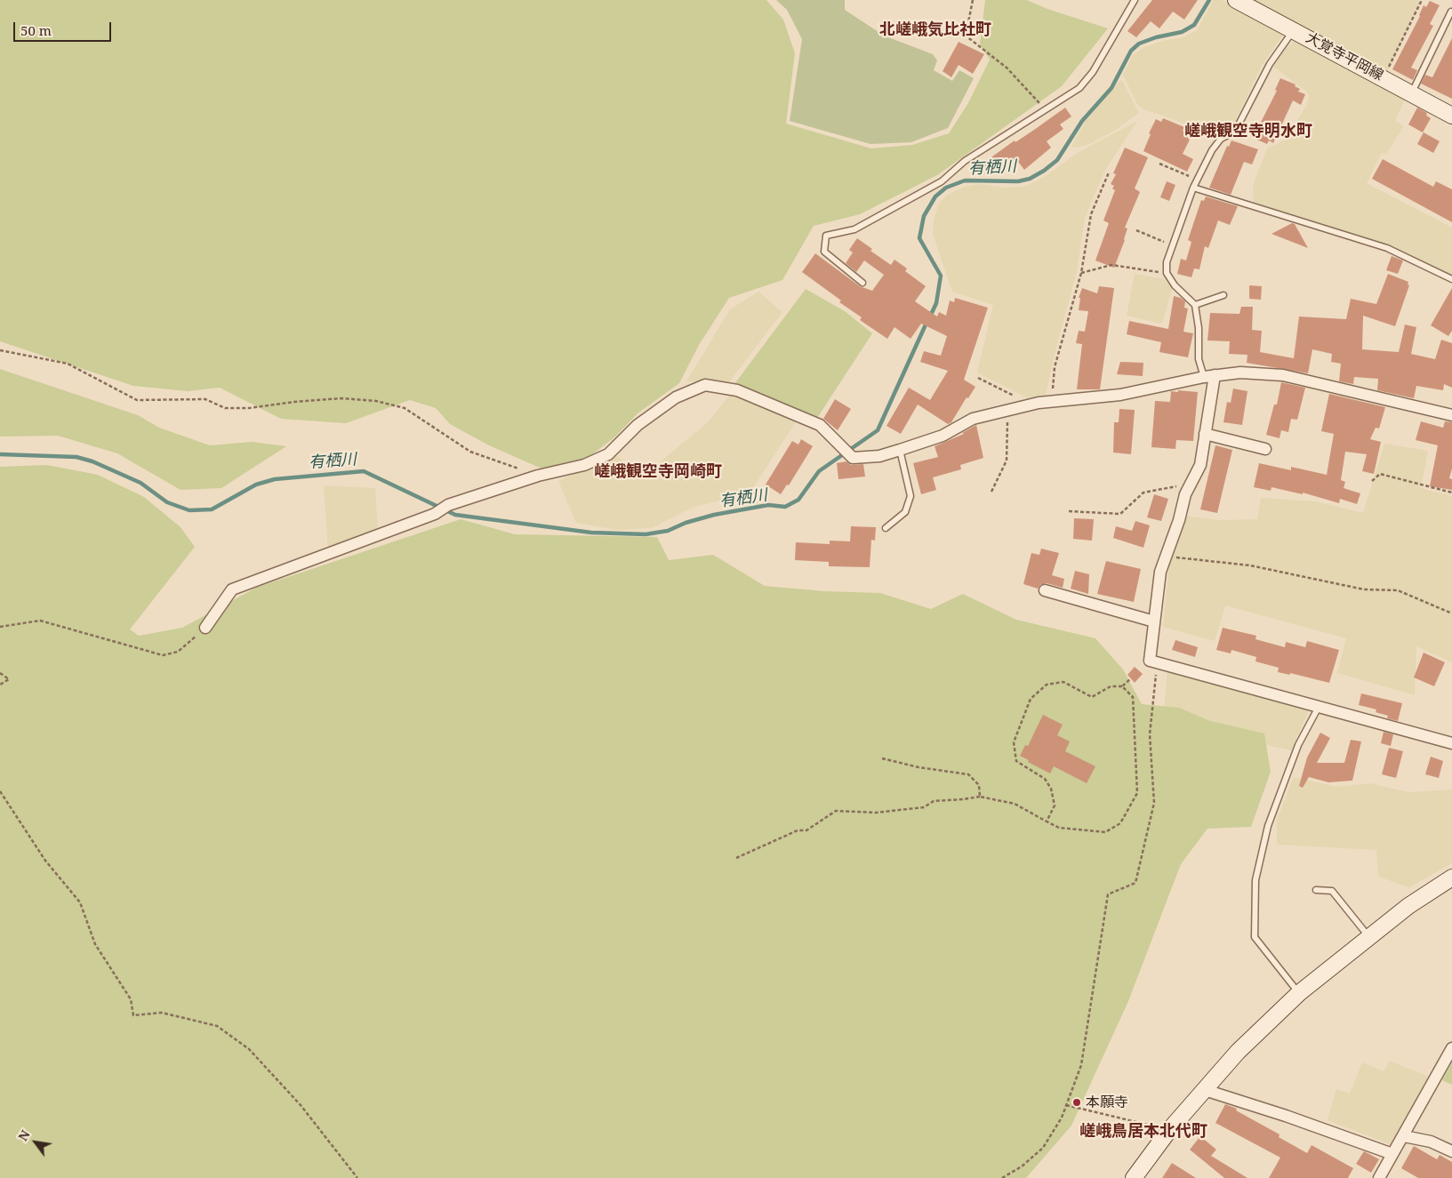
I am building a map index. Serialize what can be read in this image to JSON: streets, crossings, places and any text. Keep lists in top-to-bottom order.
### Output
{
  "streets": {
    "street": ["大覚寺平岡線"]
  },
  "districts": [
    "北嵯峨気比社町",
    "嵯峨観空寺明水町",
    "嵯峨観空寺岡崎町",
    "嵯峨鳥居本北代町"
  ],
  "water": ["有栖川"],
  "places": ["本願寺"],
  "scale_bar": "50 m",
  "north": "top left"
}
